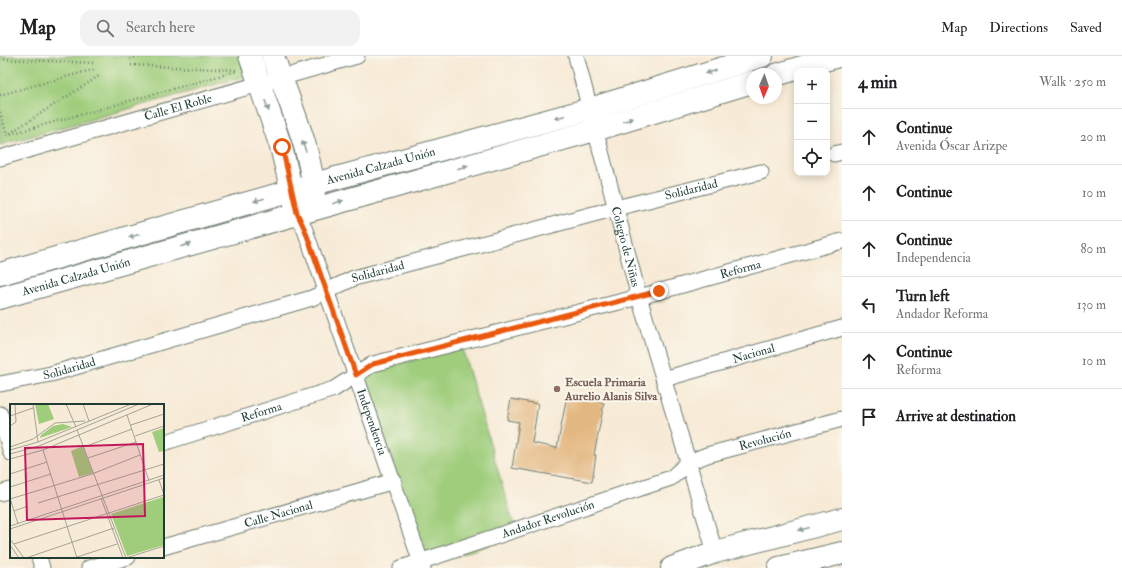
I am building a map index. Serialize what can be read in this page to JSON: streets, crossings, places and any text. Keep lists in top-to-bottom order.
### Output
{
  "streets": {
    "street": [
      "Calle El Roble",
      "Avenida Calzada Unión",
      "Solidaridad",
      "Colegio de Niñas",
      "Reforma",
      "Nacional",
      "Independencia",
      "Revolución",
      "Calle Nacional",
      "Andador Revolución"
    ]
  },
  "crossings": [
    ["Avenida Calzada Unión", "Colegio de Niñas"],
    ["Avenida Calzada Unión", "Independencia"],
    ["Solidaridad", "Colegio de Niñas"],
    ["Solidaridad", "Independencia"],
    ["Colegio de Niñas", "Reforma"],
    ["Colegio de Niñas", "Nacional"],
    ["Colegio de Niñas", "Revolución"],
    ["Colegio de Niñas", "Andador Revolución"],
    ["Reforma", "Independencia"],
    ["Independencia", "Calle Nacional"],
    ["Independencia", "Andador Revolución"],
    ["Revolución", "Andador Revolución"]
  ],
  "places": ["Escuela Primaria Aurelio Alanis Silva"],
  "north": "bottom",
  "page": {
    "header": "Map",
    "search": "Search here",
    "nav": ["Map", "Directions", "Saved"],
    "heading": ["4 min", "Walk · 250 m"],
    "map_buttons": ["+", "−"],
    "list": [
      ["Continue", "Avenida Óscar Arizpe", "20 m"],
      ["Continue", "10 m"],
      ["Continue", "Independencia", "80 m"],
      ["Turn left", "Andador Reforma", "130 m"],
      ["Continue", "Reforma", "10 m"],
      "Arrive at destination"
    ]
  }
}
